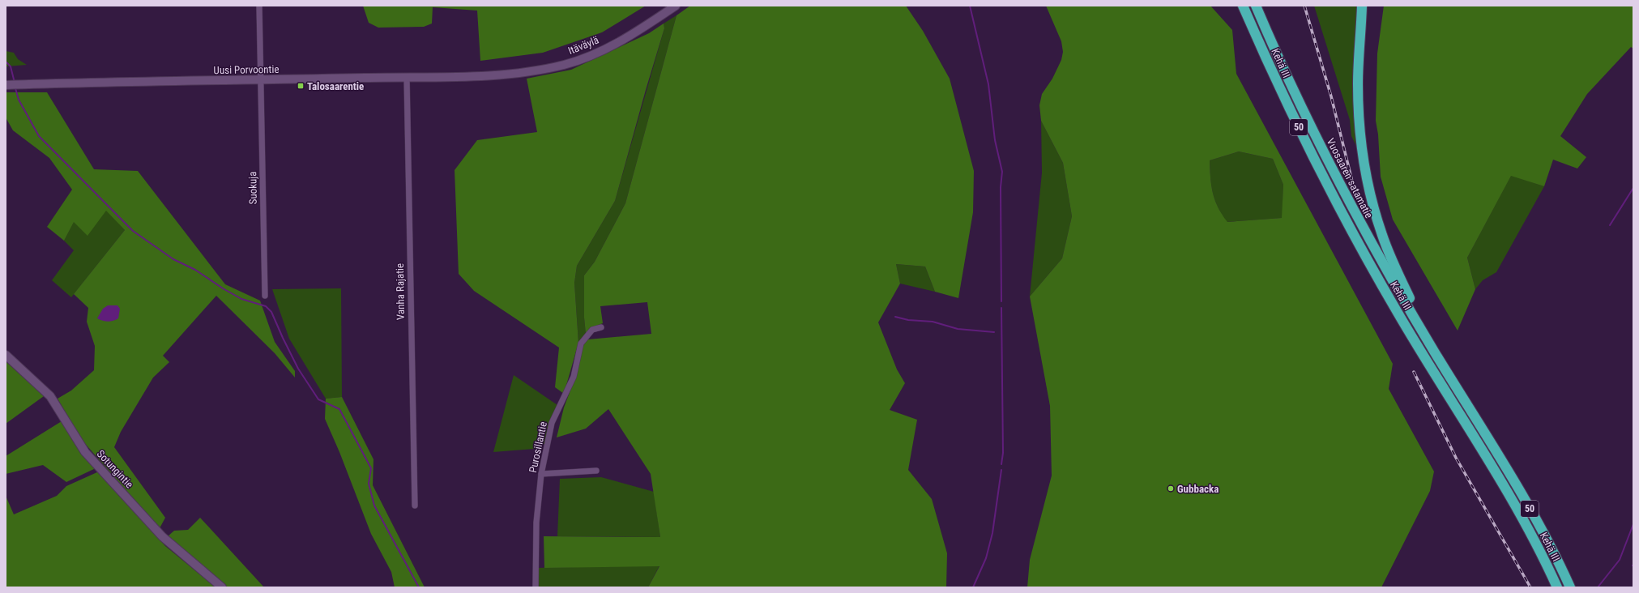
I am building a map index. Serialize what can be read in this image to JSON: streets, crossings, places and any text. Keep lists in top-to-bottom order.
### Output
{
  "streets": {
    "highway": ["Kehä III", "50", "Vuosaaren satamatie"],
    "main road": ["Itäväylä", "Uusi Porvoontie", "Sotungintie"],
    "street": ["Suokuja", "Vanha Rajatie", "Purosillantie"]
  },
  "crossings": [
    ["Itäväylä", "Uusi Porvoontie"],
    ["Kehä III", "Vuosaaren satamatie"],
    ["Uusi Porvoontie", "Suokuja"],
    ["Uusi Porvoontie", "Vanha Rajatie"]
  ],
  "places": {
    "transit": ["Talosaarentie"],
    "other": ["Gubbacka"]
  }
}
